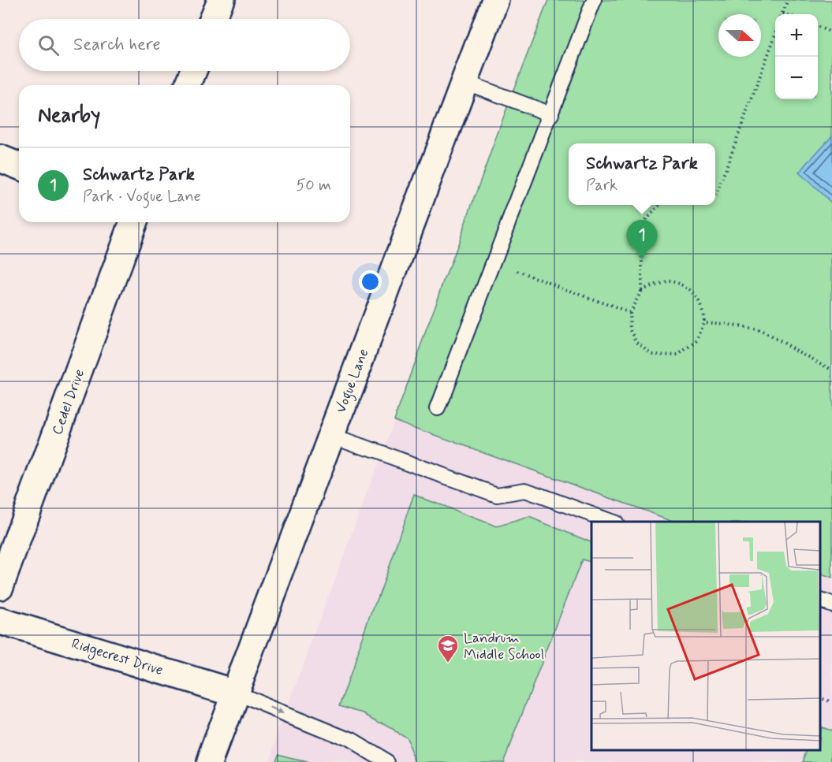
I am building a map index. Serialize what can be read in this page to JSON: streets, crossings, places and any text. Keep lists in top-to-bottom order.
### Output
{
  "streets": {
    "street": ["Vogue Lane", "Cedel Drive", "Ridgecrest Drive"]
  },
  "crossings": [
    ["Vogue Lane", "Ridgecrest Drive"]
  ],
  "places": {
    "school or university": ["Landrum Middle School"]
  },
  "north": "right",
  "page": {
    "map_buttons": ["+", "−"],
    "search": "Search here",
    "heading": "Nearby",
    "popup": ["Schwartz Park", "Park"],
    "list": [
      {
        "mark": "1",
        "name": "Schwartz Park",
        "note": "Park · Vogue Lane",
        "value": "50 m"
      }
    ],
    "pins": "1"
  }
}
